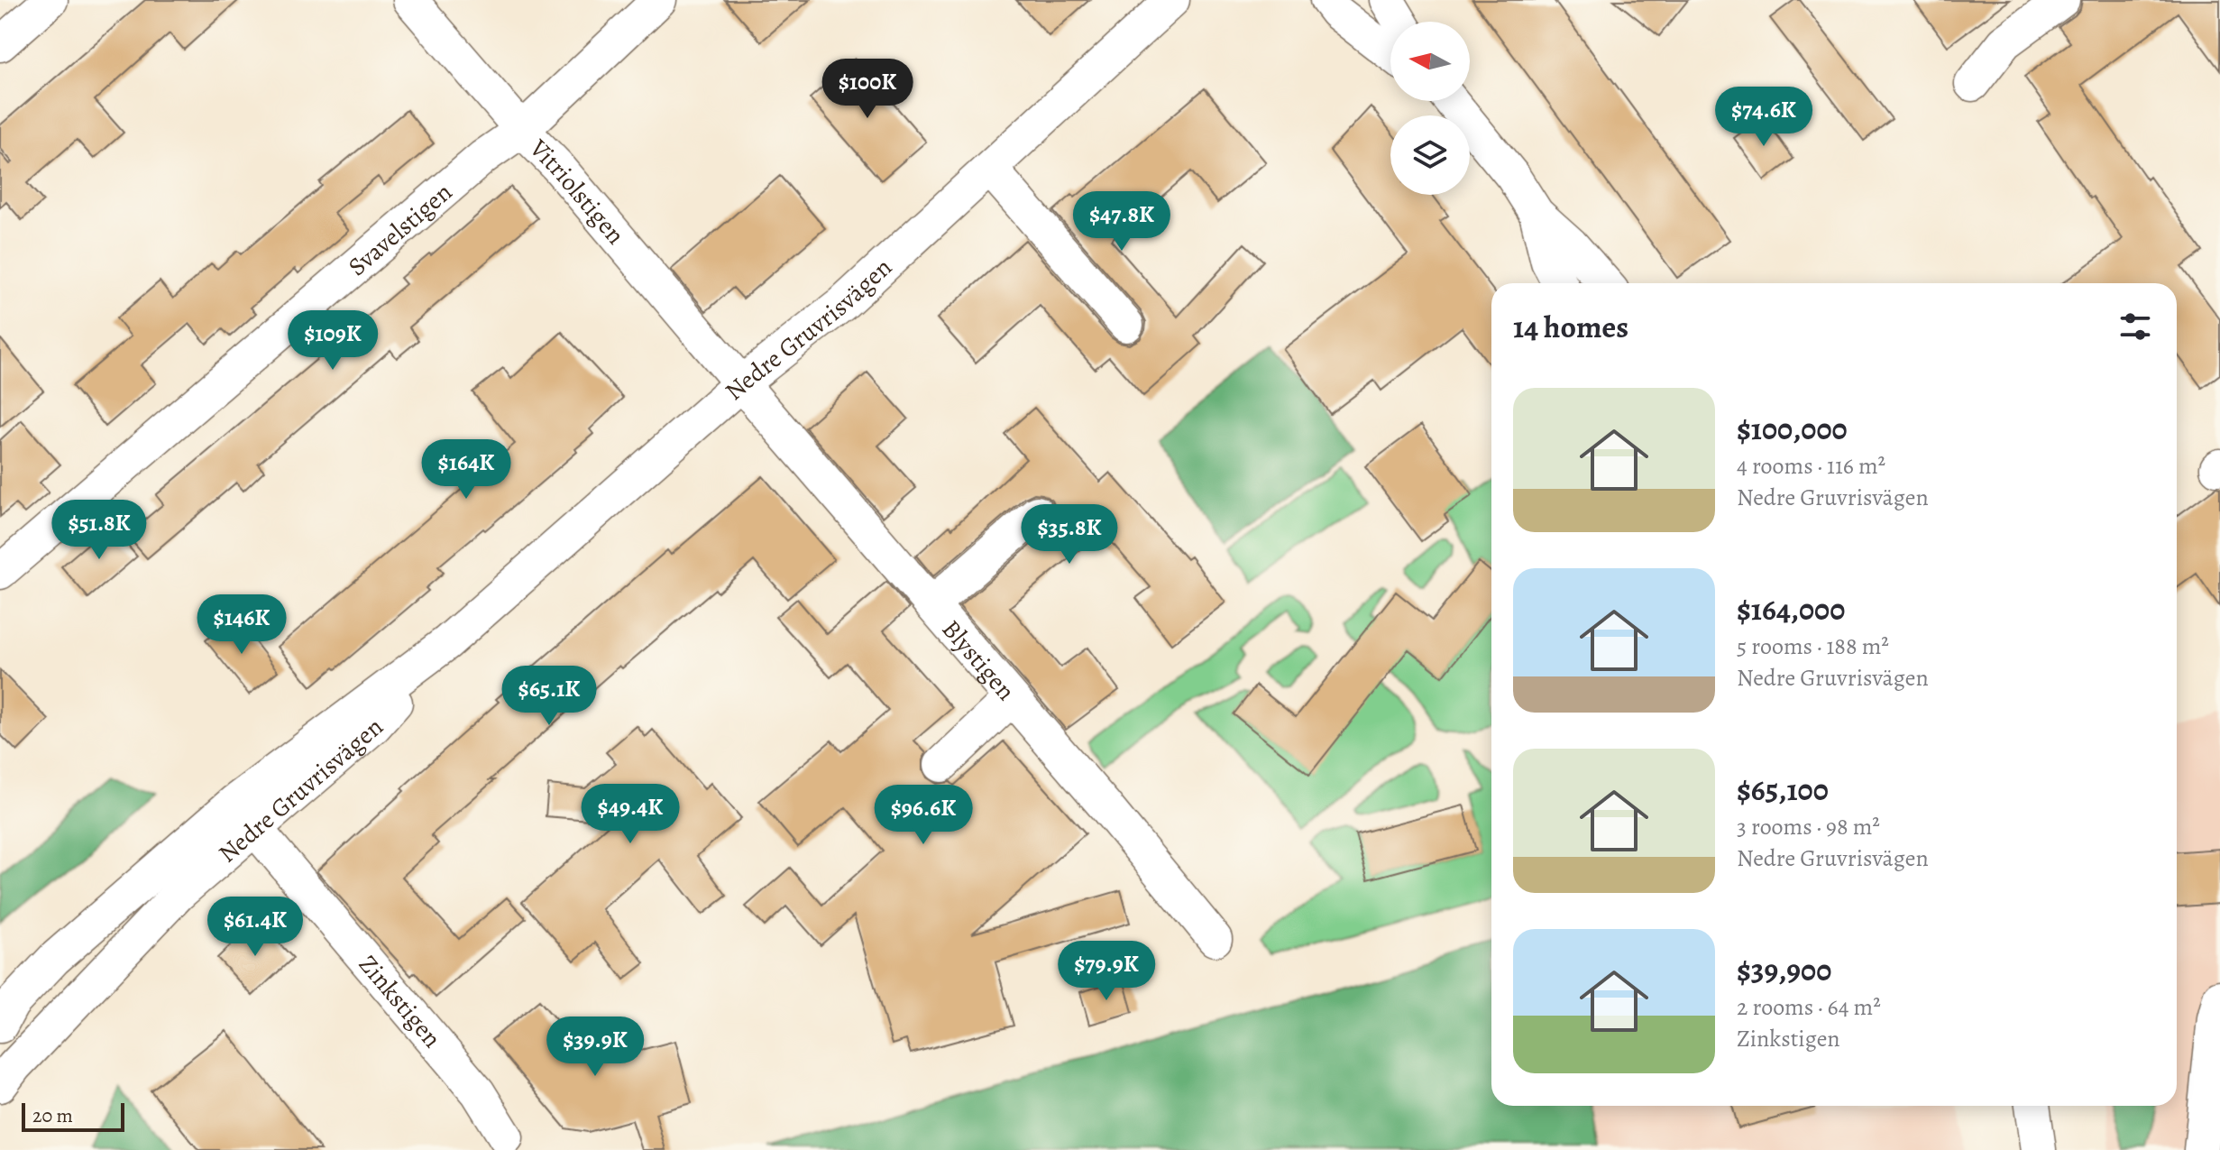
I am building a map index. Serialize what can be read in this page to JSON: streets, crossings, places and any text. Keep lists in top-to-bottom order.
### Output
{
  "streets": {
    "street": [
      "Vitriolstigen",
      "Svavelstigen",
      "Nedre Gruvrisvägen",
      "Blystigen",
      "Zinkstigen"
    ]
  },
  "crossings": [
    ["Vitriolstigen", "Svavelstigen"],
    ["Vitriolstigen", "Nedre Gruvrisvägen"],
    ["Vitriolstigen", "Blystigen"],
    ["Nedre Gruvrisvägen", "Blystigen"],
    ["Nedre Gruvrisvägen", "Zinkstigen"]
  ],
  "scale_bar": "20 m",
  "north": "left",
  "page": {
    "price": [
      "$100K",
      "$74.6K",
      "$47.8K",
      "$109K",
      "$164K",
      "$51.8K",
      "$35.8K",
      "$146K",
      "$65.1K",
      "$49.4K",
      "$96.6K",
      "$61.4K",
      "$79.9K",
      "$39.9K"
    ],
    "heading": "14 homes",
    "list": [
      {
        "name": "$100,000",
        "note": "4 rooms · 116 m² · Nedre Gruvrisvägen"
      },
      {
        "name": "$164,000",
        "note": "5 rooms · 188 m² · Nedre Gruvrisvägen"
      },
      {
        "name": "$65,100",
        "note": "3 rooms · 98 m² · Nedre Gruvrisvägen"
      },
      {
        "name": "$39,900",
        "note": "2 rooms · 64 m² · Zinkstigen"
      }
    ],
    "scale": "20 m"
  }
}
